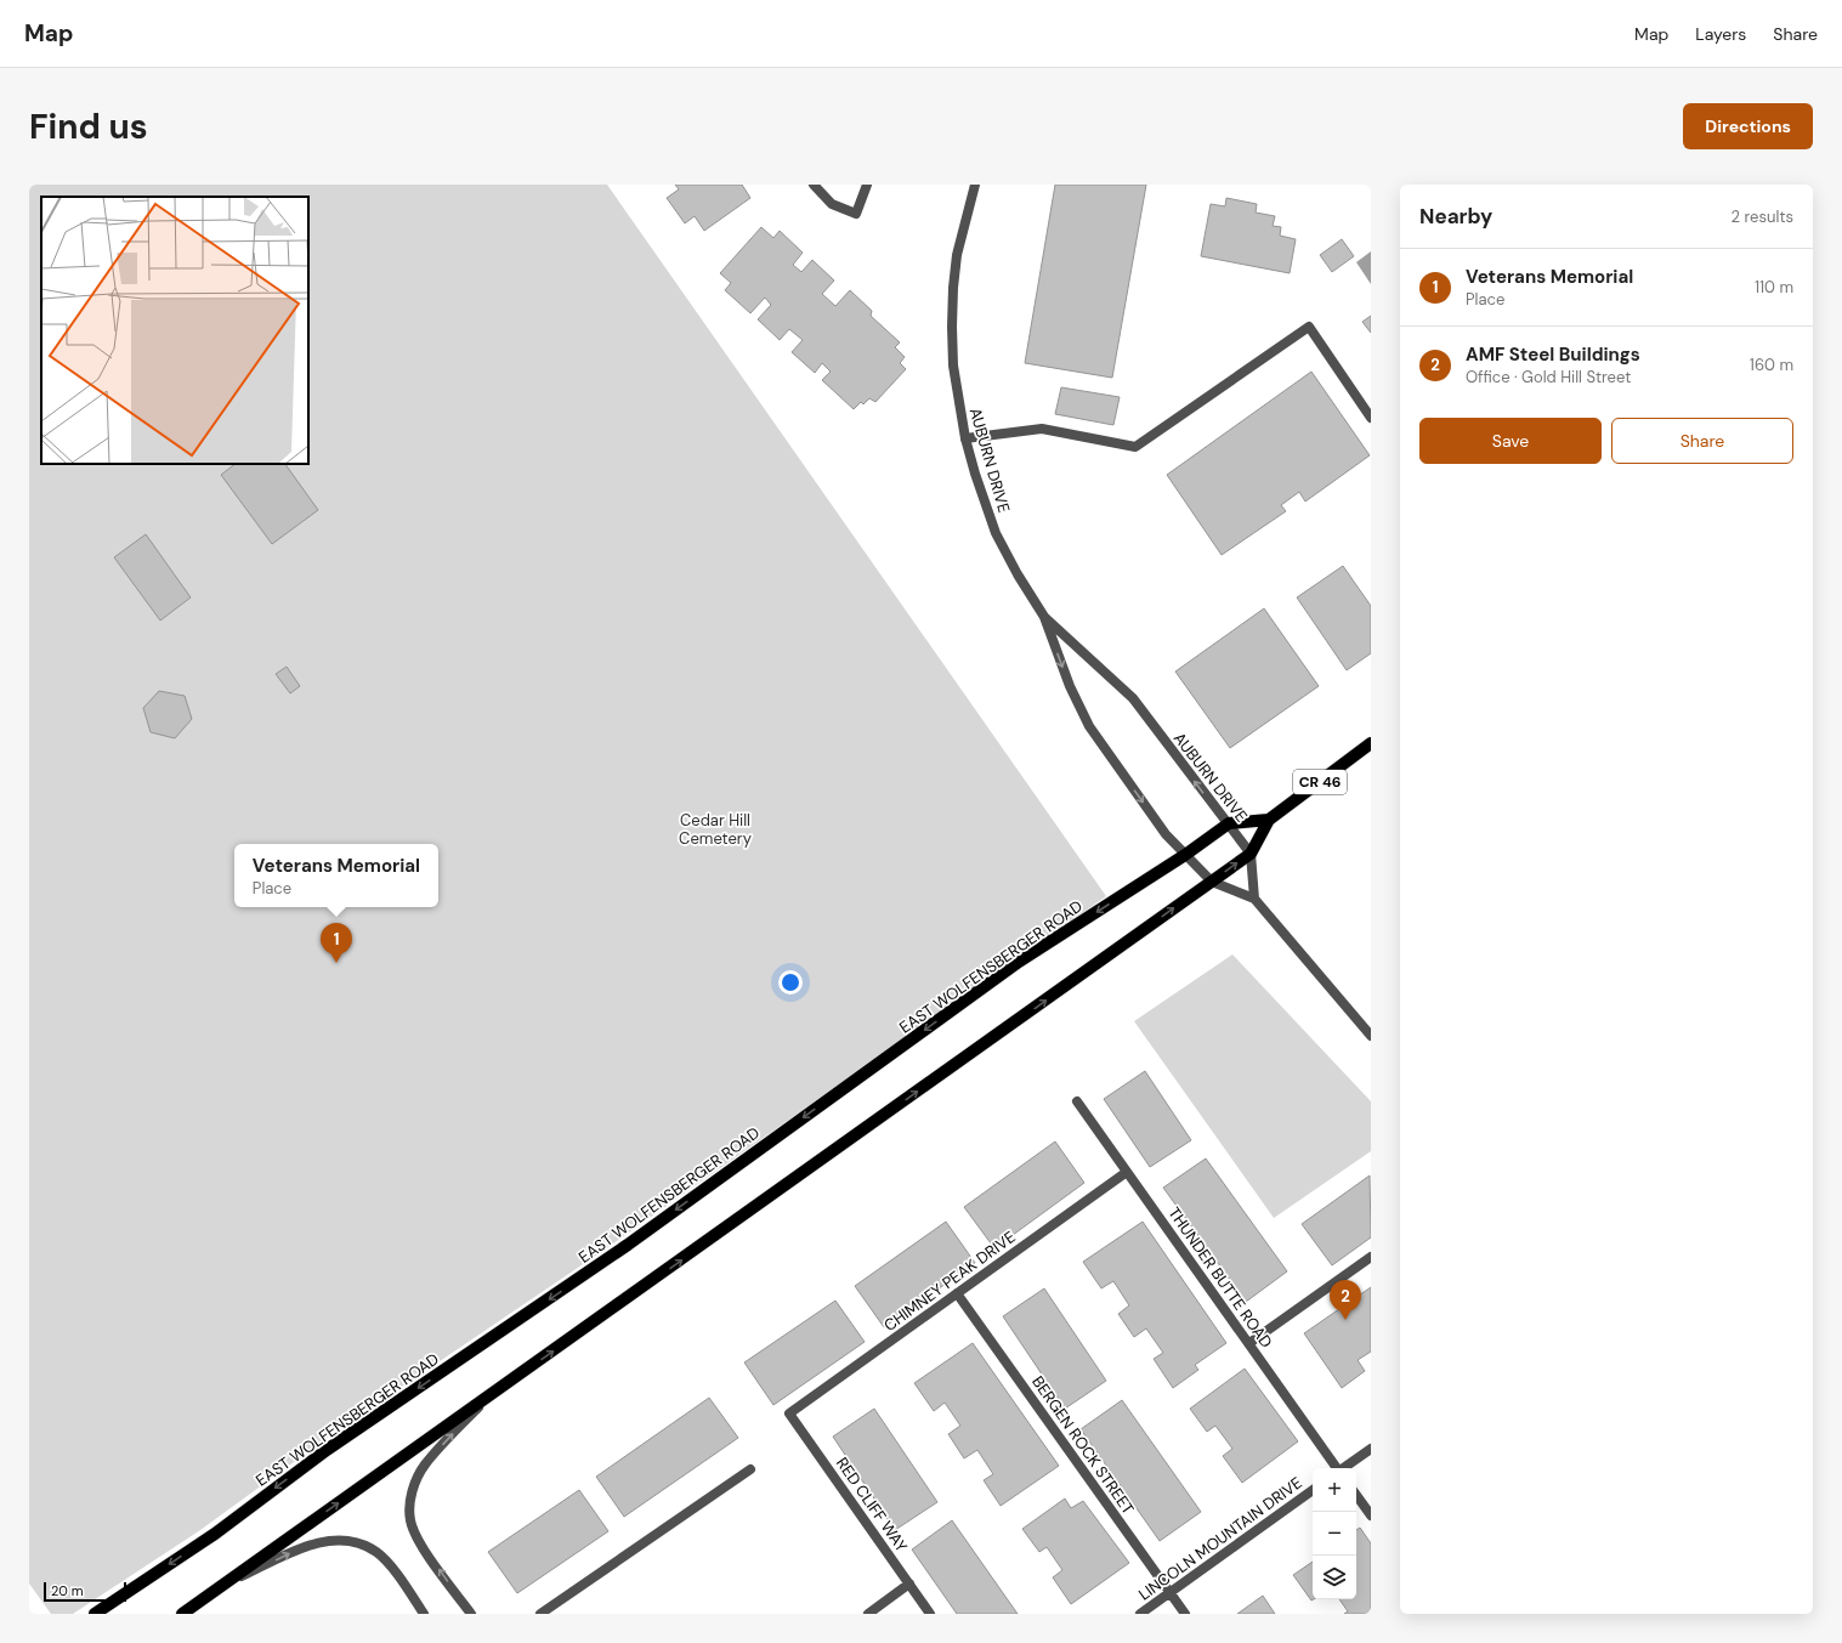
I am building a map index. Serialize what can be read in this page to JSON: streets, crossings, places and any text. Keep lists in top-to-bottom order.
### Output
{
  "streets": {
    "main road": ["CR 46", "EAST WOLFENSBERGER ROAD"],
    "street": [
      "AUBURN DRIVE",
      "THUNDER BUTTE ROAD",
      "CHIMNEY PEAK DRIVE",
      "BERGEN ROCK STREET",
      "RED CLIFF WAY",
      "LINCOLN MOUNTAIN DRIVE"
    ]
  },
  "crossings": [
    ["AUBURN DRIVE", "EAST WOLFENSBERGER ROAD"],
    ["THUNDER BUTTE ROAD", "CHIMNEY PEAK DRIVE"],
    ["CHIMNEY PEAK DRIVE", "BERGEN ROCK STREET"],
    ["CHIMNEY PEAK DRIVE", "RED CLIFF WAY"],
    ["BERGEN ROCK STREET", "LINCOLN MOUNTAIN DRIVE"]
  ],
  "parks": ["Cedar Hill Cemetery"],
  "scale_bar": "20 m",
  "page": {
    "header": "Map",
    "nav": ["Map", "Layers", "Share"],
    "buttons": [
      "Directions",
      ["Save", "Share"]
    ],
    "title": "Find us",
    "heading": ["Nearby", "2 results"],
    "list": [
      {
        "mark": "1",
        "name": "Veterans Memorial",
        "note": "Place",
        "value": "110 m"
      },
      {
        "mark": "2",
        "name": "AMF Steel Buildings",
        "note": "Office · Gold Hill Street",
        "value": "160 m"
      }
    ],
    "popup": ["Veterans Memorial", "Place"],
    "pins": ["1", "2"],
    "map_buttons": ["+", "−"],
    "scale": "20 m"
  }
}
